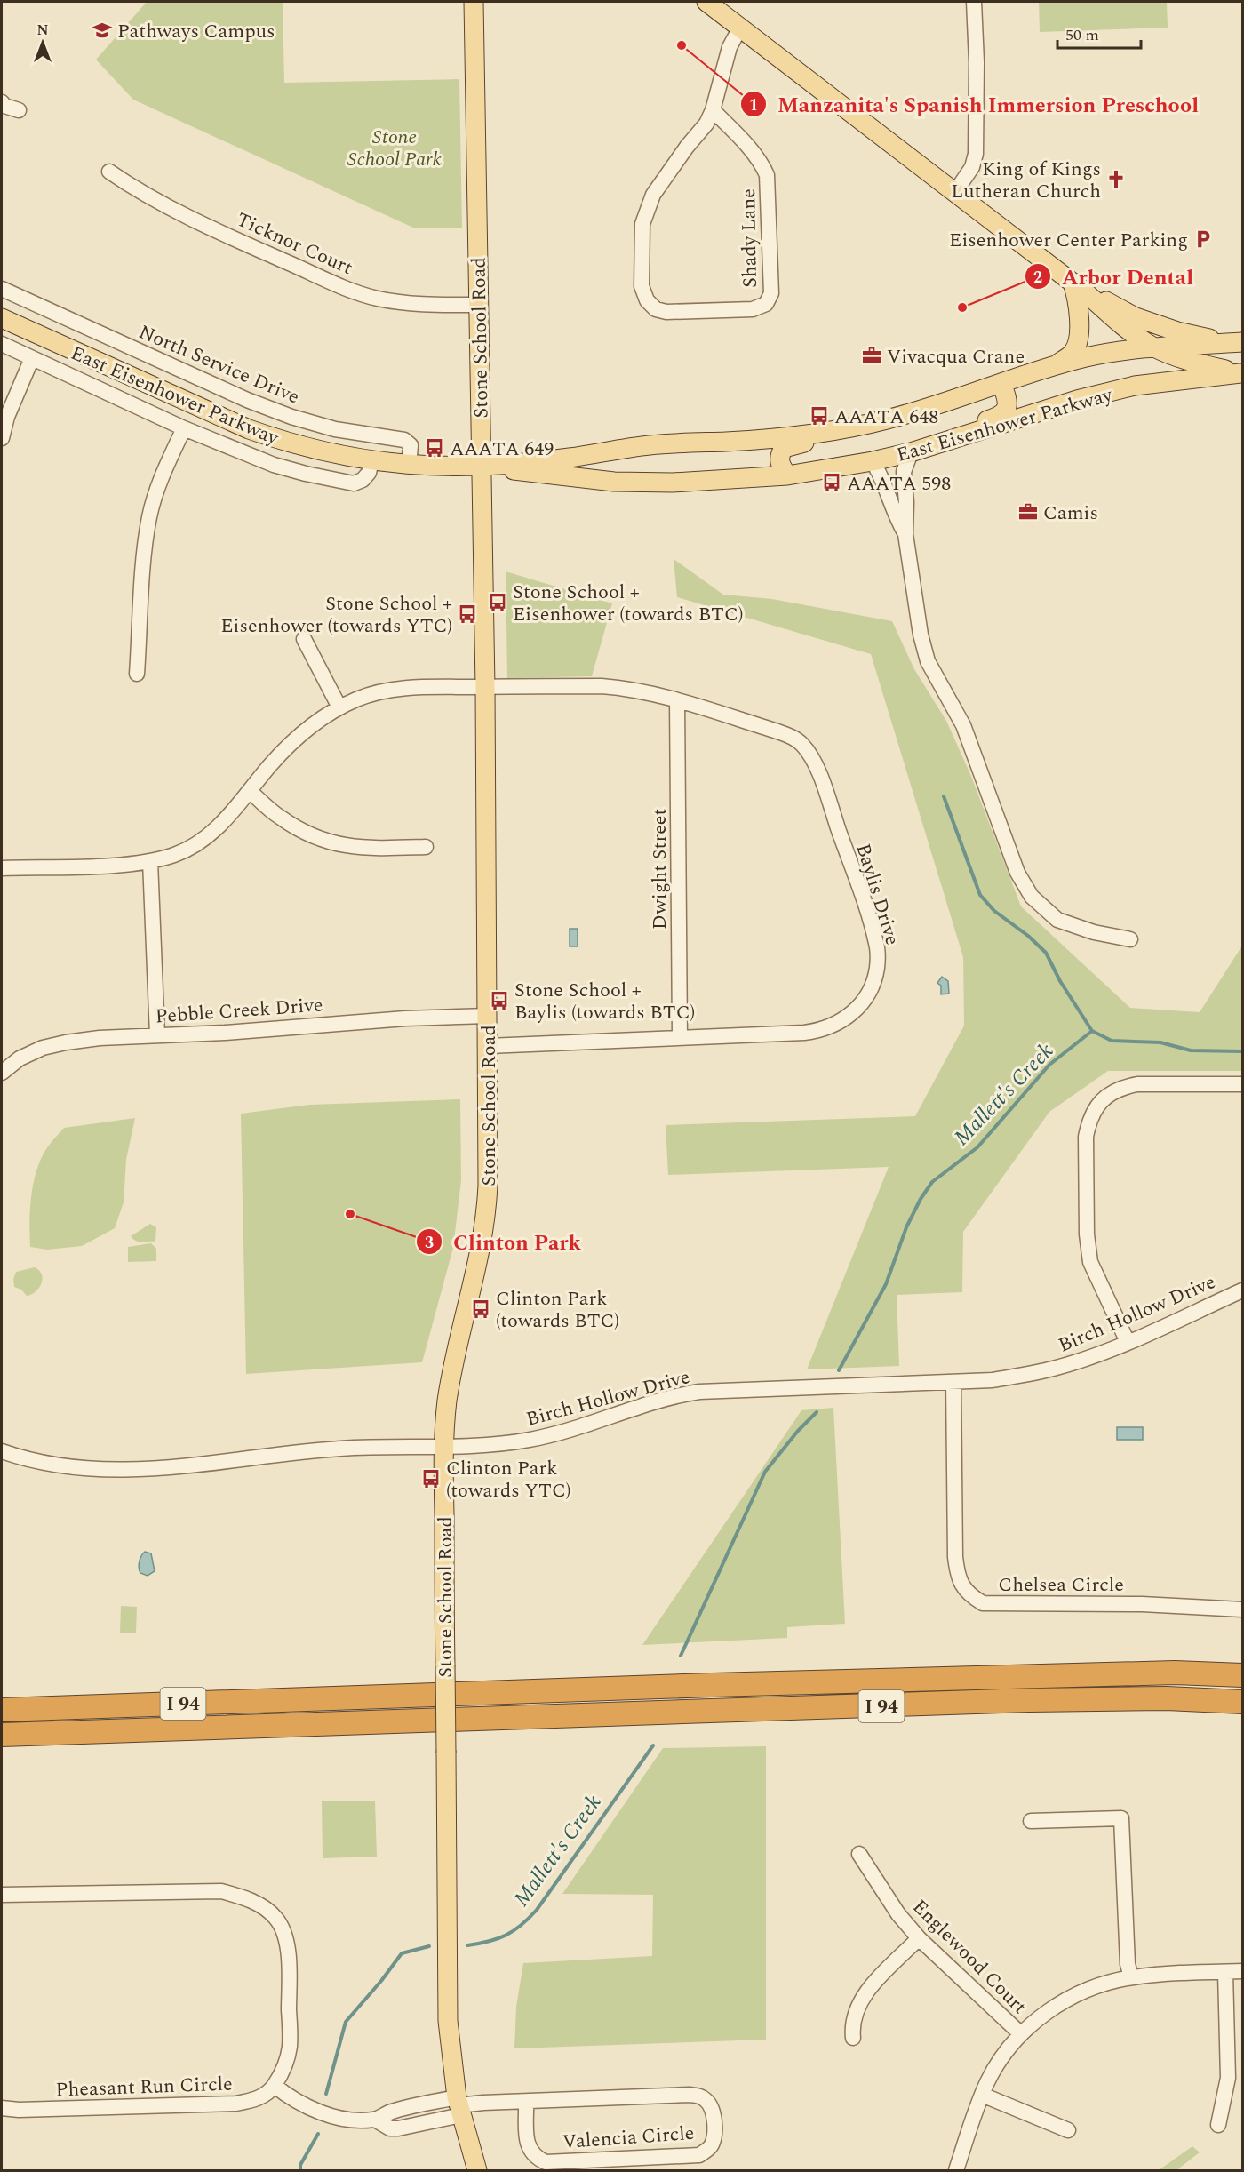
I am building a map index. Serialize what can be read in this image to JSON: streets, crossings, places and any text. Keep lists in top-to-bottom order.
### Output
{
  "streets": {
    "highway": ["I 94"],
    "main road": ["Stone School Road", "East Eisenhower Parkway"],
    "street": [
      "Shady Lane",
      "Ticknor Court",
      "North Service Drive",
      "Dwight Street",
      "Baylis Drive",
      "Pebble Creek Drive",
      "Birch Hollow Drive",
      "Chelsea Circle",
      "Englewood Court",
      "Pheasant Run Circle",
      "Valencia Circle"
    ]
  },
  "crossings": [
    ["Ticknor Court", "Stone School Road"],
    ["Stone School Road", "East Eisenhower Parkway"],
    ["Stone School Road", "Baylis Drive"],
    ["Stone School Road", "Pebble Creek Drive"],
    ["Stone School Road", "Birch Hollow Drive"],
    ["Stone School Road", "Valencia Circle"],
    ["North Service Drive", "East Eisenhower Parkway"],
    ["Dwight Street", "Baylis Drive"],
    ["Birch Hollow Drive", "Chelsea Circle"],
    ["Pheasant Run Circle", "Valencia Circle"]
  ],
  "water": ["Mallett's Creek"],
  "parks": ["Stone School Park"],
  "places": {
    "school or university": ["Pathways Campus"],
    "other": ["Manzanita's Spanish Immersion Preschool", "Arbor Dental", "Clinton Park"],
    "church": ["King of Kings Lutheran Church"],
    "parking": ["Eisenhower Center Parking"],
    "office": ["Vivacqua Crane", "Camis"],
    "bus stop": [
      "AAATA 648",
      "AAATA 649",
      "AAATA 598",
      "Stone School + Eisenhower (towards BTC)",
      "Stone School + Eisenhower (towards YTC)",
      "Stone School + Baylis (towards BTC)",
      "Clinton Park (towards BTC)",
      "Clinton Park (towards YTC)"
    ]
  },
  "scale_bar": "50 m",
  "north": "top"
}
